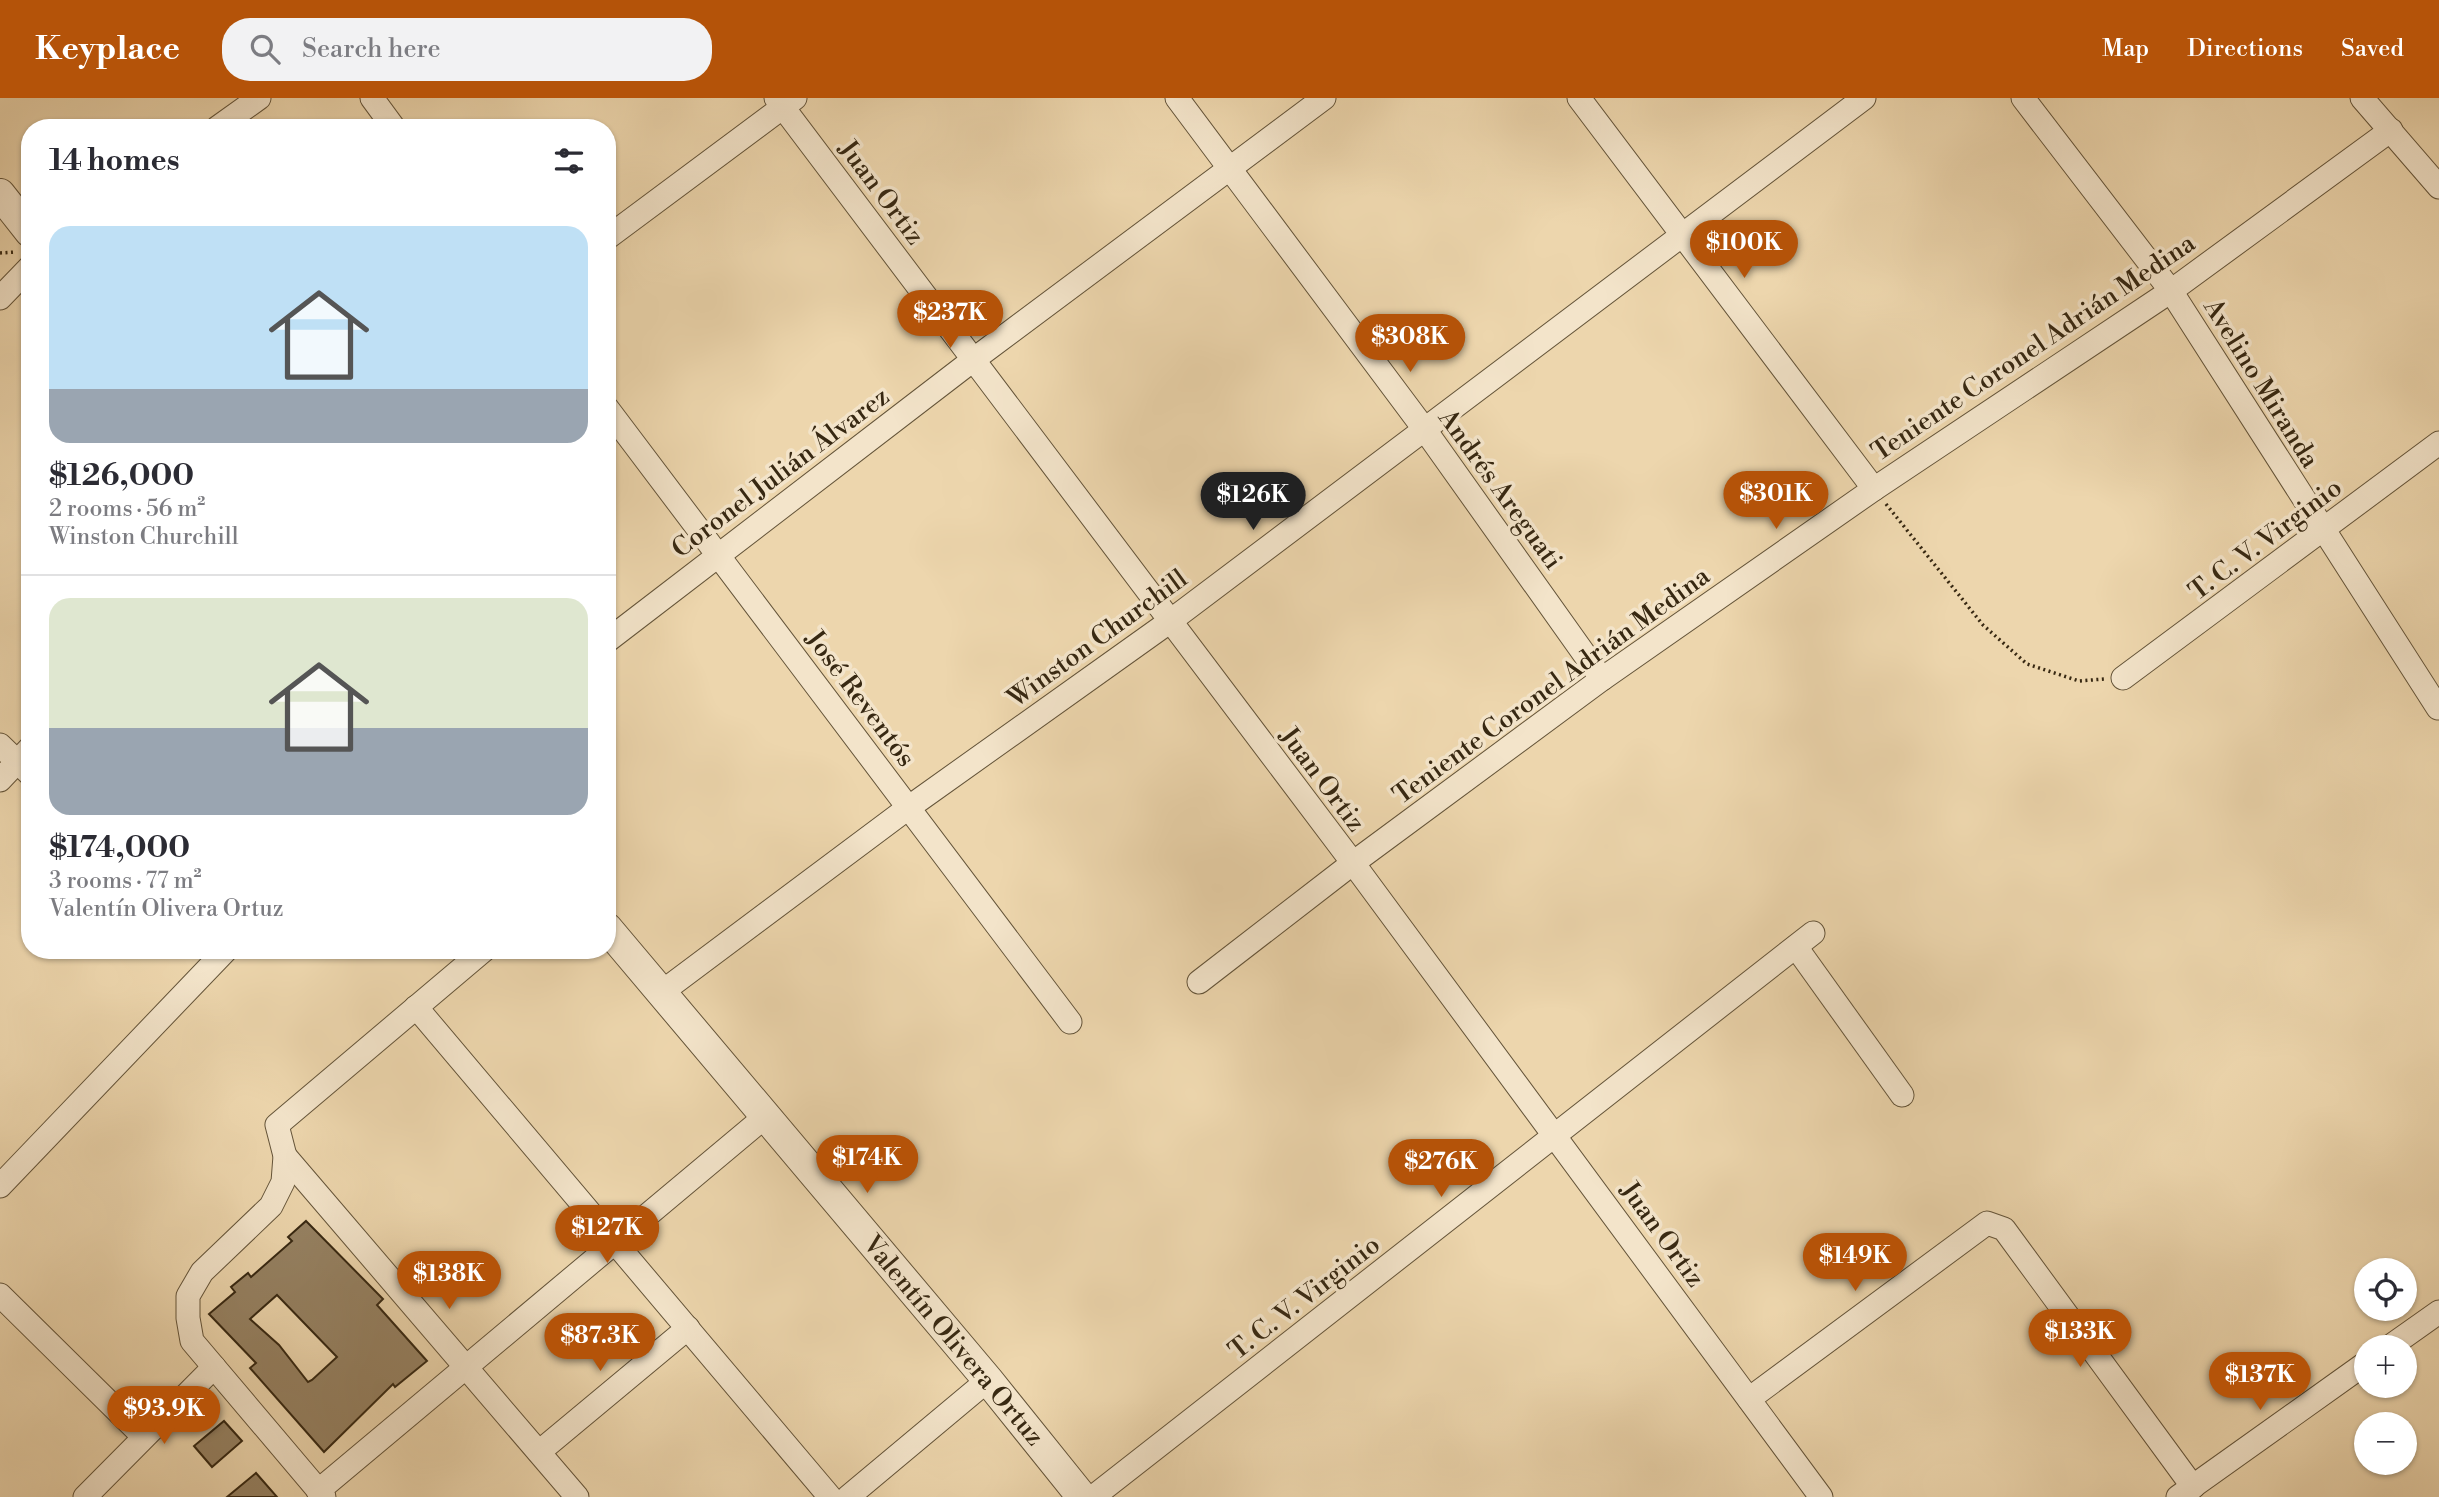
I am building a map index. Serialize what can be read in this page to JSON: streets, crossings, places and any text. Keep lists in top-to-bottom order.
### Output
{
  "streets": {
    "street": [
      "Juan Ortiz",
      "Teniente Coronel Adrián Medina",
      "Avelino Miranda",
      "Coronel Julián Álvarez",
      "Andrés Areguati",
      "T. C. V. Virginio",
      "Winston Churchill",
      "José Reventós",
      "Valentín Olivera Ortuz"
    ]
  },
  "crossings": [
    ["Juan Ortiz", "Teniente Coronel Adrián Medina"],
    ["Juan Ortiz", "Coronel Julián Álvarez"],
    ["Juan Ortiz", "T. C. V. Virginio"],
    ["Juan Ortiz", "Winston Churchill"],
    ["Teniente Coronel Adrián Medina", "Avelino Miranda"],
    ["Teniente Coronel Adrián Medina", "Andrés Areguati"],
    ["Avelino Miranda", "T. C. V. Virginio"],
    ["Coronel Julián Álvarez", "Andrés Areguati"],
    ["Coronel Julián Álvarez", "José Reventós"],
    ["Andrés Areguati", "Winston Churchill"],
    ["Winston Churchill", "José Reventós"],
    ["Winston Churchill", "Valentín Olivera Ortuz"]
  ],
  "page": {
    "header": "Keyplace",
    "search": "Search here",
    "nav": ["Map", "Directions", "Saved"],
    "heading": "14 homes",
    "list": [
      {
        "name": "$126,000",
        "note": "2 rooms · 56 m² · Winston Churchill"
      },
      {
        "name": "$174,000",
        "note": "3 rooms · 77 m² · Valentín Olivera Ortuz"
      }
    ],
    "price": [
      "$100K",
      "$237K",
      "$308K",
      "$301K",
      "$126K",
      "$174K",
      "$276K",
      "$127K",
      "$149K",
      "$138K",
      "$133K",
      "$87.3K",
      "$137K",
      "$93.9K"
    ],
    "map_buttons": ["+", "−"]
  }
}
